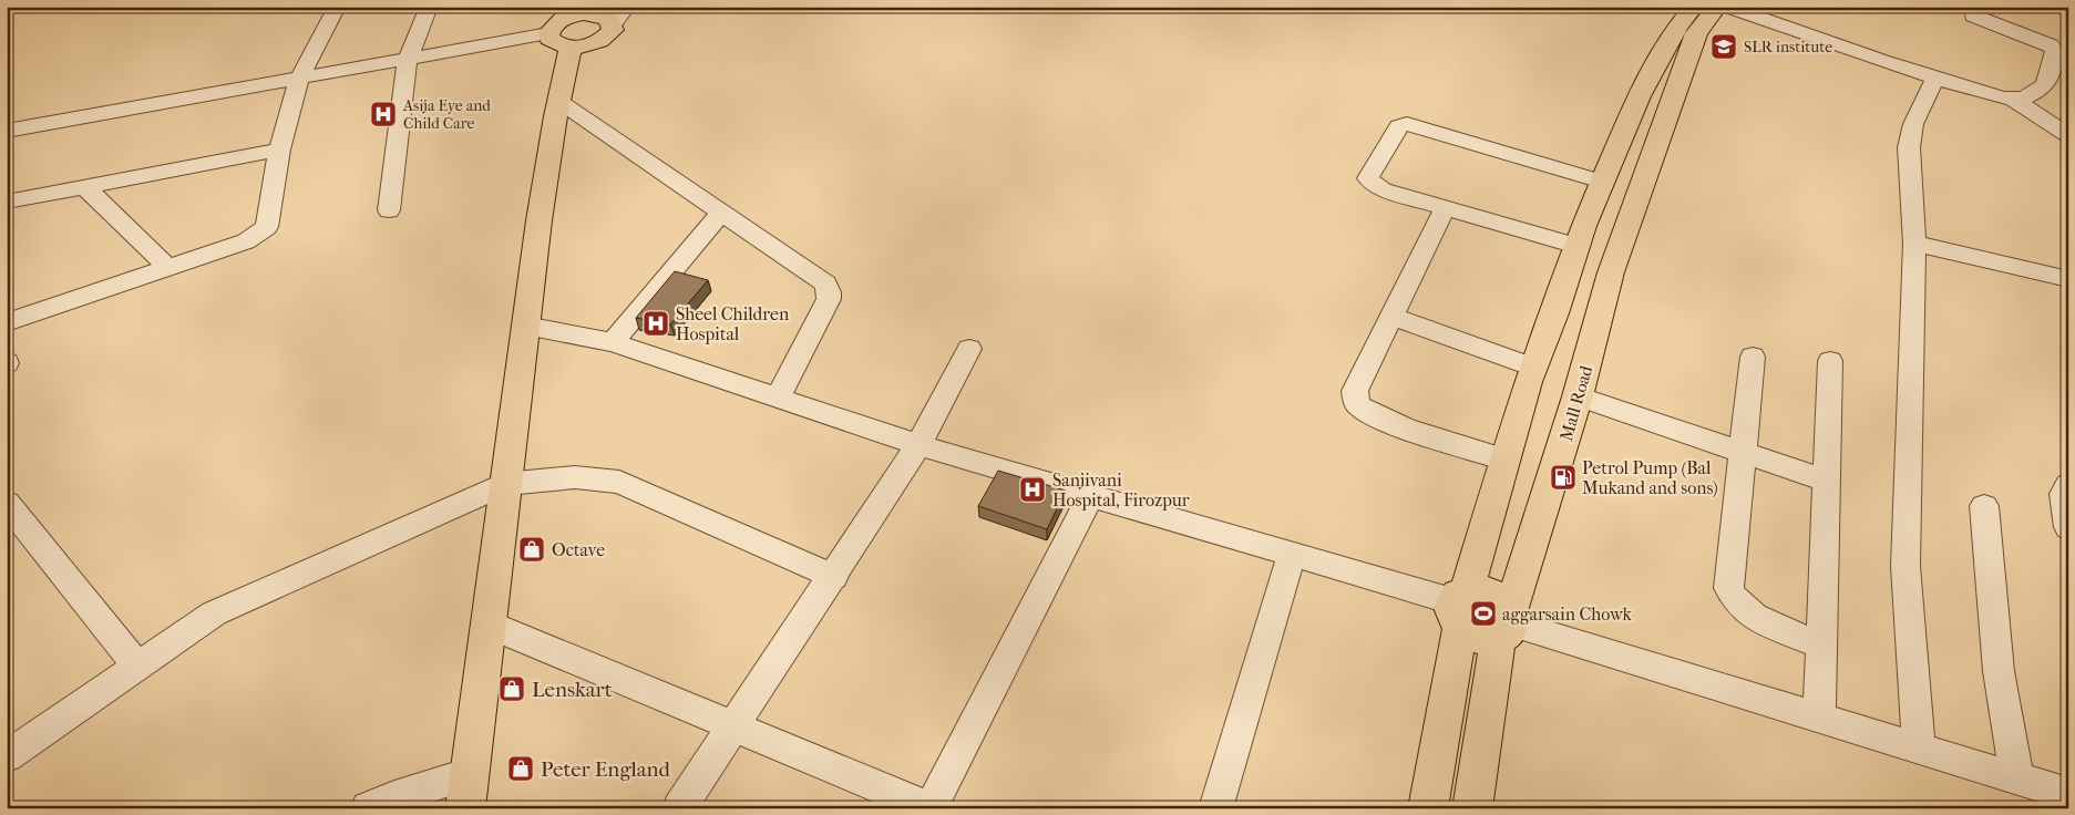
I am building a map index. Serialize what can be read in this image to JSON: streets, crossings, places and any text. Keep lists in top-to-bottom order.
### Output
{
  "streets": {
    "main road": ["Mall Road"]
  },
  "places": {
    "school or university": ["SLR institute"],
    "hospital": ["Asija Eye and Child Care", "Sheel Children Hospital", "Sanjivani Hospital, Firozpur"],
    "fuel station": ["Petrol Pump (Bal Mukand and sons)"],
    "shop": ["Octave", "Lenskart", "Peter England"],
    "sports": ["aggarsain Chowk"]
  }
}
